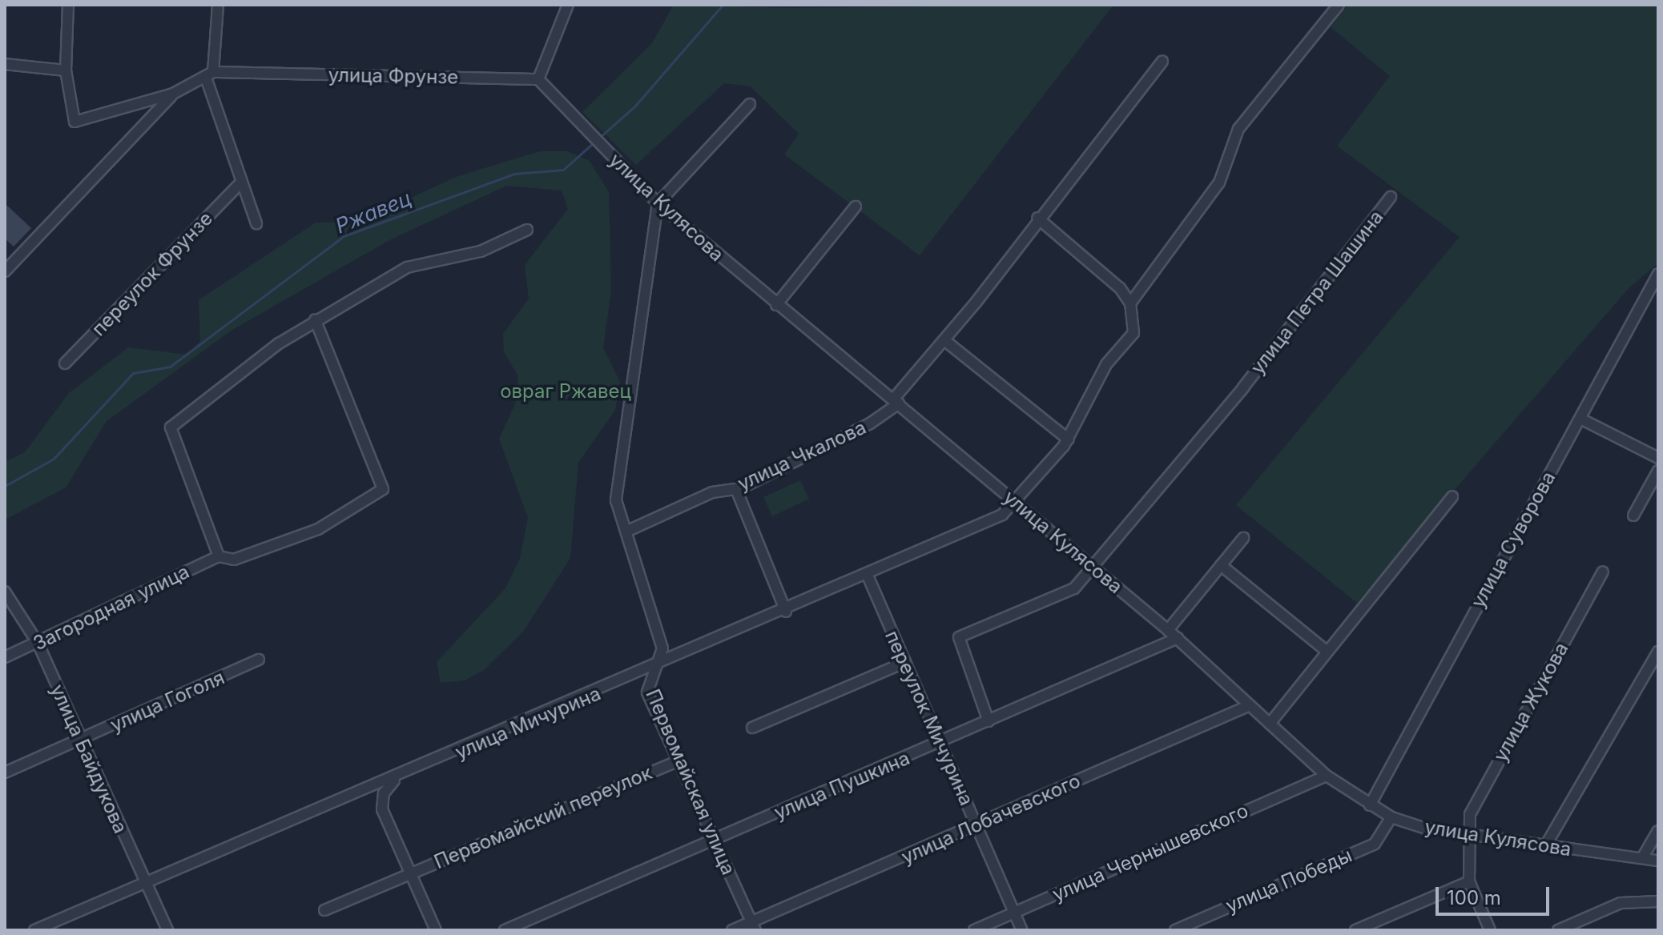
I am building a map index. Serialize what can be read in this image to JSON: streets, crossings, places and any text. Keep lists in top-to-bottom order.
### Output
{
  "streets": {
    "street": [
      "улица Фрунзе",
      "улица Кулясова",
      "переулок Фрунзе",
      "улица Петра Шашина",
      "улица Чкалова",
      "улица Суворова",
      "Загородная улица",
      "улица Гоголя",
      "улица Жукова",
      "переулок Мичурина",
      "улица Мичурина",
      "улица Байдукова",
      "Первомайская улица",
      "улица Пушкина",
      "Первомайский переулок",
      "улица Лобачевского",
      "улица Чернышевского",
      "улица Победы"
    ]
  },
  "crossings": [
    ["улица Фрунзе", "улица Кулясова"],
    ["улица Кулясова", "улица Петра Шашина"],
    ["улица Кулясова", "улица Чкалова"],
    ["улица Кулясова", "улица Суворова"],
    ["улица Кулясова", "улица Жукова"],
    ["улица Кулясова", "улица Мичурина"],
    ["улица Кулясова", "Первомайская улица"],
    ["улица Кулясова", "улица Пушкина"],
    ["улица Кулясова", "улица Лобачевского"],
    ["улица Кулясова", "улица Чернышевского"],
    ["улица Кулясова", "улица Победы"],
    ["улица Петра Шашина", "улица Пушкина"],
    ["улица Чкалова", "Первомайская улица"],
    ["Загородная улица", "улица Байдукова"],
    ["улица Гоголя", "улица Байдукова"],
    ["переулок Мичурина", "улица Мичурина"],
    ["переулок Мичурина", "улица Пушкина"],
    ["переулок Мичурина", "улица Лобачевского"],
    ["переулок Мичурина", "улица Чернышевского"],
    ["улица Мичурина", "улица Байдукова"],
    ["улица Мичурина", "Первомайская улица"],
    ["Первомайская улица", "улица Пушкина"],
    ["Первомайская улица", "Первомайский переулок"],
    ["Первомайская улица", "улица Лобачевского"]
  ],
  "water": ["Ржавец"],
  "parks": ["овраг Ржавец"],
  "scale_bar": "100 m"
}
